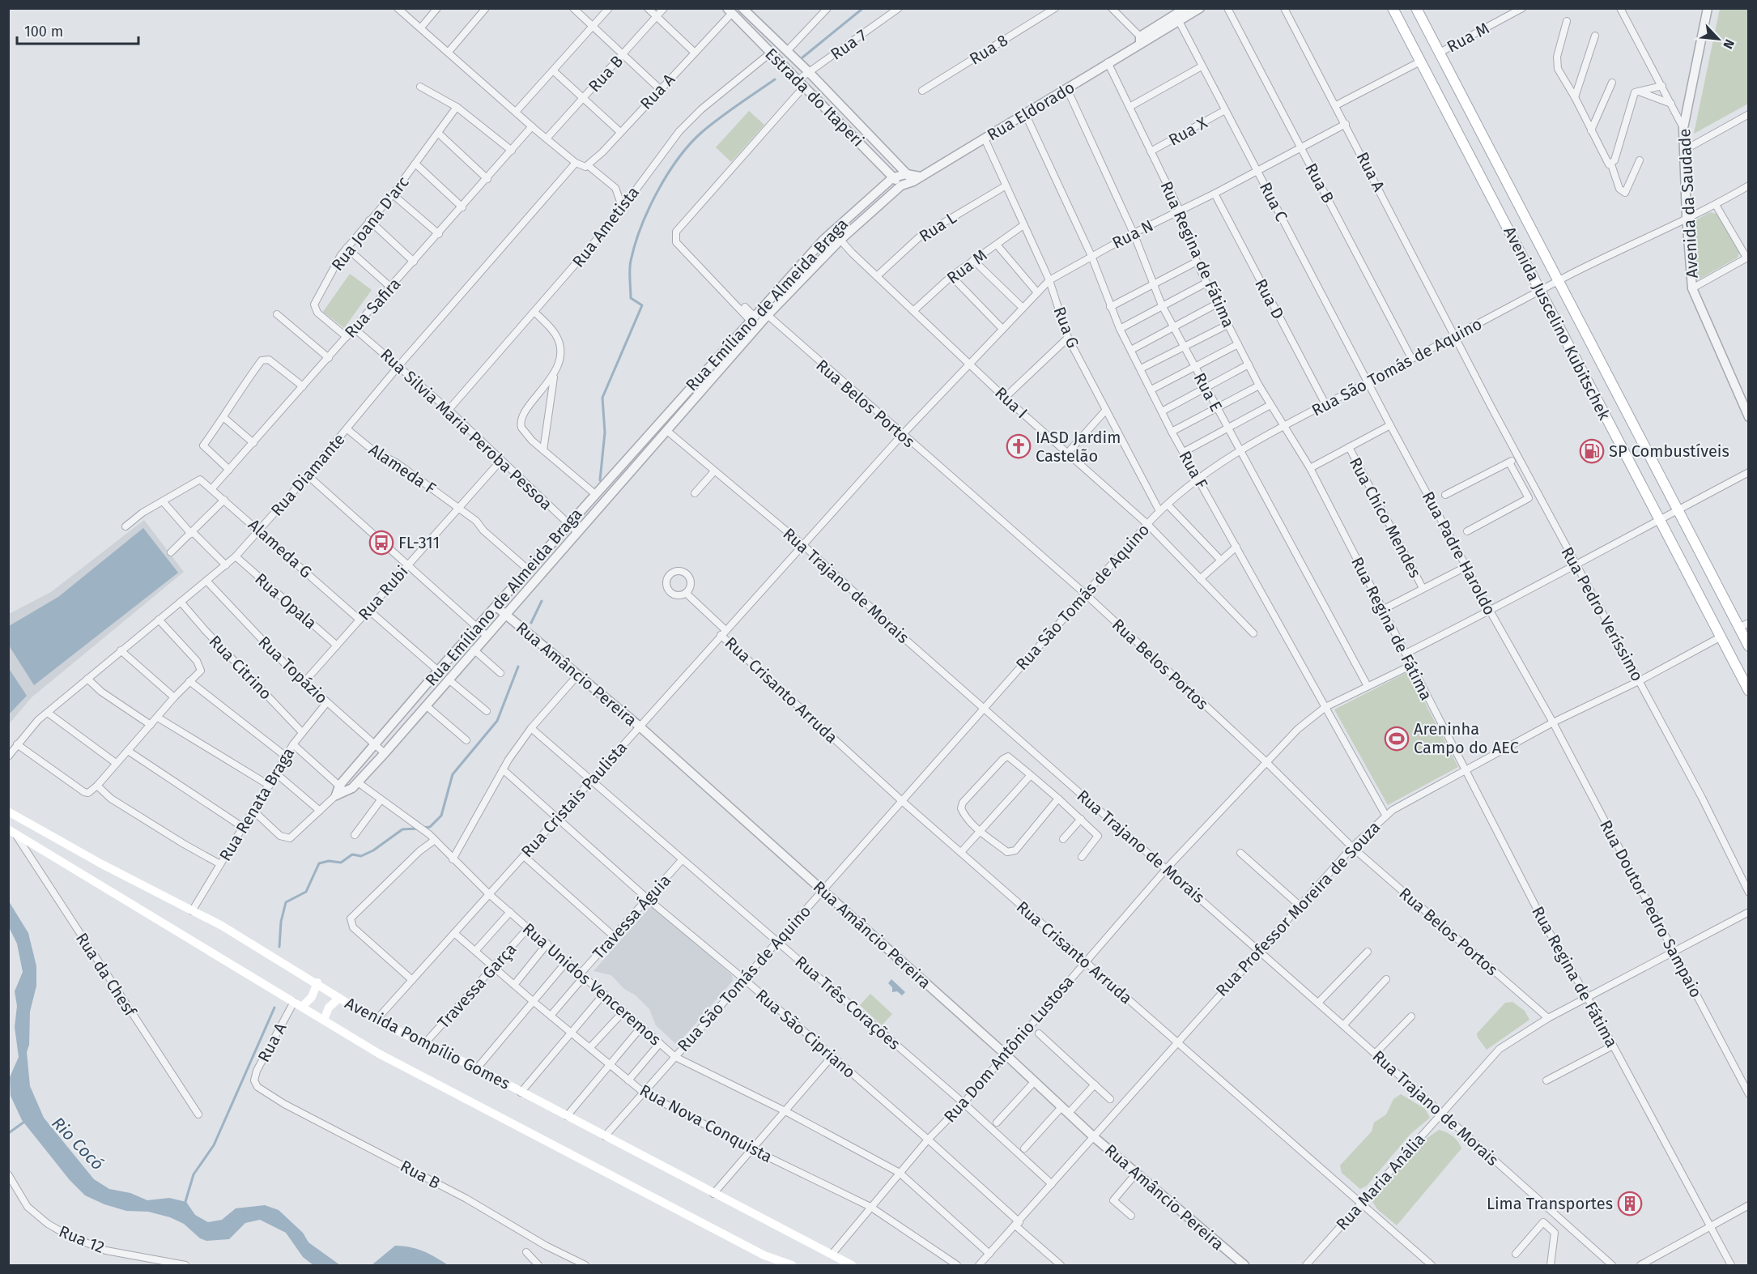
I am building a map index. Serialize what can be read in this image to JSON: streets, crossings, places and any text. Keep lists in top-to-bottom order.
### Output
{
  "streets": {
    "main road": ["Avenida Juscelino Kubitschek", "Avenida Pompílio Gomes"],
    "street": [
      "Rua M",
      "Rua 7",
      "Rua 8",
      "Rua B",
      "Rua A",
      "Estrada do Itaperi",
      "Rua Eldorado",
      "Rua X",
      "Rua C",
      "Avenida da Saudade",
      "Rua Joana D'arc",
      "Rua Ametista",
      "Rua L",
      "Rua N",
      "Rua Regina de Fátima",
      "Rua D",
      "Rua Emíliano de Almeida Braga",
      "Rua Safira",
      "Rua G",
      "Rua São Tomás de Aquino",
      "Rua E",
      "Rua I",
      "Rua Belos Portos",
      "Rua Silvia Maria Peroba Pessoa",
      "Alameda F",
      "Rua F",
      "Rua Diamante",
      "Rua Chico Mendes",
      "Alameda G",
      "Rua Padre Haroldo",
      "Rua Trajano de Morais",
      "Rua Rubi",
      "Rua Opala",
      "Rua Pedro Veríssimo",
      "Rua Citrino",
      "Rua Topázio",
      "Rua Amâncio Pereira",
      "Rua Crisanto Arruda",
      "Rua Cristais Paulista",
      "Rua Renata Braga",
      "Rua Professor Moreira de Souza",
      "Rua Doutor Pedro Sampaio",
      "Travessa Águia",
      "Rua da Chesf",
      "Rua Unidos Venceremos",
      "Travessa Garça",
      "Rua Três Corações",
      "Rua São Cipriano",
      "Rua Dom Antônio Lustosa",
      "Rua Nova Conquista",
      "Rua Maria Anália",
      "Rua 12"
    ]
  },
  "crossings": [
    ["Rua M", "Avenida Juscelino Kubitschek"],
    ["Rua M", "Rua G"],
    ["Rua M", "Rua I"],
    ["Rua 7", "Estrada do Itaperi"],
    ["Rua B", "Rua A"],
    ["Rua B", "Rua N"],
    ["Rua B", "Rua São Tomás de Aquino"],
    ["Rua A", "Estrada do Itaperi"],
    ["Rua A", "Rua N"],
    ["Rua A", "Rua São Tomás de Aquino"],
    ["Rua A", "Rua Diamante"],
    ["Rua A", "Rua Pedro Veríssimo"],
    ["Rua A", "Avenida Pompílio Gomes"],
    ["Estrada do Itaperi", "Rua Eldorado"],
    ["Estrada do Itaperi", "Rua Ametista"],
    ["Estrada do Itaperi", "Rua Emíliano de Almeida Braga"],
    ["Rua Eldorado", "Rua C"],
    ["Rua Eldorado", "Rua Regina de Fátima"],
    ["Rua Eldorado", "Rua Emíliano de Almeida Braga"],
    ["Rua Eldorado", "Rua G"],
    ["Rua Eldorado", "Rua E"],
    ["Rua Eldorado", "Rua F"],
    ["Rua X", "Rua C"],
    ["Rua X", "Rua Regina de Fátima"],
    ["Rua C", "Rua N"],
    ["Rua C", "Rua São Tomás de Aquino"],
    ["Rua C", "Rua Padre Haroldo"],
    ["Avenida da Saudade", "Rua São Tomás de Aquino"],
    ["Rua Joana D'arc", "Rua Safira"],
    ["Rua Ametista", "Rua Silvia Maria Peroba Pessoa"],
    ["Rua L", "Rua G"],
    ["Rua L", "Rua I"],
    ["Rua N", "Rua Regina de Fátima"],
    ["Rua N", "Rua D"],
    ["Rua N", "Rua G"],
    ["Rua N", "Rua E"],
    ["Rua N", "Rua I"],
    ["Rua N", "Rua F"],
    ["Rua N", "Rua Cristais Paulista"],
    ["Rua Regina de Fátima", "Rua São Tomás de Aquino"],
    ["Rua Regina de Fátima", "Rua Professor Moreira de Souza"],
    ["Rua Regina de Fátima", "Rua Dom Antônio Lustosa"],
    ["Rua Regina de Fátima", "Rua Maria Anália"],
    ["Rua D", "Rua São Tomás de Aquino"],
    ["Rua Emíliano de Almeida Braga", "Rua I"],
    ["Rua Emíliano de Almeida Braga", "Rua Belos Portos"],
    ["Rua Emíliano de Almeida Braga", "Rua Silvia Maria Peroba Pessoa"],
    ["Rua Emíliano de Almeida Braga", "Alameda F"],
    ["Rua Emíliano de Almeida Braga", "Rua Trajano de Morais"],
    ["Rua Emíliano de Almeida Braga", "Rua Topázio"],
    ["Rua Emíliano de Almeida Braga", "Rua Amâncio Pereira"],
    ["Rua Emíliano de Almeida Braga", "Rua Renata Braga"],
    ["Rua Emíliano de Almeida Braga", "Rua Unidos Venceremos"],
    ["Rua Safira", "Rua Silvia Maria Peroba Pessoa"],
    ["Rua Safira", "Alameda G"],
    ["Avenida Juscelino Kubitschek", "Rua São Tomás de Aquino"],
    ["Avenida Juscelino Kubitschek", "Rua Professor Moreira de Souza"],
    ["Rua G", "Rua São Tomás de Aquino"],
    ["Rua São Tomás de Aquino", "Rua E"],
    ["Rua São Tomás de Aquino", "Rua I"],
    ["Rua São Tomás de Aquino", "Rua Belos Portos"],
    ["Rua São Tomás de Aquino", "Rua F"],
    ["Rua São Tomás de Aquino", "Rua Padre Haroldo"],
    ["Rua São Tomás de Aquino", "Rua Trajano de Morais"],
    ["Rua São Tomás de Aquino", "Rua Pedro Veríssimo"],
    ["Rua São Tomás de Aquino", "Rua Amâncio Pereira"],
    ["Rua São Tomás de Aquino", "Rua Crisanto Arruda"],
    ["Rua São Tomás de Aquino", "Rua Unidos Venceremos"],
    ["Rua São Tomás de Aquino", "Rua Três Corações"],
    ["Rua São Tomás de Aquino", "Rua São Cipriano"],
    ["Rua São Tomás de Aquino", "Avenida Pompílio Gomes"],
    ["Rua São Tomás de Aquino", "Rua Nova Conquista"],
    ["Rua E", "Rua Dom Antônio Lustosa"],
    ["Rua I", "Rua Cristais Paulista"],
    ["Rua Belos Portos", "Rua Cristais Paulista"],
    ["Rua Belos Portos", "Rua Professor Moreira de Souza"],
    ["Rua Belos Portos", "Rua Dom Antônio Lustosa"],
    ["Rua Belos Portos", "Rua Maria Anália"],
    ["Rua Silvia Maria Peroba Pessoa", "Rua Diamante"],
    ["Rua Silvia Maria Peroba Pessoa", "Rua Rubi"],
    ["Alameda F", "Rua Diamante"],
    ["Alameda F", "Rua Rubi"],
    ["Rua F", "Rua Professor Moreira de Souza"],
    ["Rua F", "Rua Dom Antônio Lustosa"],
    ["Rua Diamante", "Alameda G"],
    ["Rua Diamante", "Rua Opala"],
    ["Rua Diamante", "Rua Citrino"],
    ["Rua Diamante", "Rua Topázio"],
    ["Alameda G", "Rua Rubi"],
    ["Rua Padre Haroldo", "Rua Professor Moreira de Souza"],
    ["Rua Padre Haroldo", "Rua Doutor Pedro Sampaio"],
    ["Rua Trajano de Morais", "Rua Cristais Paulista"],
    ["Rua Trajano de Morais", "Rua Professor Moreira de Souza"],
    ["Rua Trajano de Morais", "Rua Dom Antônio Lustosa"],
    ["Rua Trajano de Morais", "Rua Maria Anália"],
    ["Rua Rubi", "Rua Opala"],
    ["Rua Rubi", "Rua Topázio"],
    ["Rua Pedro Veríssimo", "Rua Professor Moreira de Souza"],
    ["Rua Citrino", "Rua Renata Braga"],
    ["Rua Topázio", "Rua Renata Braga"],
    ["Rua Amâncio Pereira", "Rua Cristais Paulista"],
    ["Rua Amâncio Pereira", "Rua Professor Moreira de Souza"],
    ["Rua Amâncio Pereira", "Rua Dom Antônio Lustosa"],
    ["Rua Crisanto Arruda", "Rua Cristais Paulista"],
    ["Rua Crisanto Arruda", "Rua Professor Moreira de Souza"],
    ["Rua Crisanto Arruda", "Rua Dom Antônio Lustosa"],
    ["Rua Crisanto Arruda", "Rua Maria Anália"],
    ["Rua Cristais Paulista", "Rua Unidos Venceremos"],
    ["Rua Cristais Paulista", "Rua Três Corações"],
    ["Rua Cristais Paulista", "Rua São Cipriano"],
    ["Rua Cristais Paulista", "Avenida Pompílio Gomes"],
    ["Rua Cristais Paulista", "Rua Nova Conquista"],
    ["Rua Renata Braga", "Avenida Pompílio Gomes"],
    ["Rua Professor Moreira de Souza", "Rua Doutor Pedro Sampaio"],
    ["Rua Professor Moreira de Souza", "Rua Unidos Venceremos"],
    ["Rua Professor Moreira de Souza", "Rua Três Corações"],
    ["Rua Professor Moreira de Souza", "Rua São Cipriano"],
    ["Rua Doutor Pedro Sampaio", "Rua Maria Anália"],
    ["Travessa Águia", "Rua Unidos Venceremos"],
    ["Travessa Águia", "Rua Três Corações"],
    ["Travessa Águia", "Rua São Cipriano"],
    ["Travessa Águia", "Rua Nova Conquista"],
    ["Rua da Chesf", "Avenida Pompílio Gomes"],
    ["Rua Unidos Venceremos", "Travessa Garça"],
    ["Rua Unidos Venceremos", "Rua Dom Antônio Lustosa"],
    ["Travessa Garça", "Avenida Pompílio Gomes"],
    ["Travessa Garça", "Rua Nova Conquista"],
    ["Rua Três Corações", "Rua Dom Antônio Lustosa"],
    ["Rua São Cipriano", "Rua Dom Antônio Lustosa"],
    ["Avenida Pompílio Gomes", "Rua Dom Antônio Lustosa"],
    ["Rua Dom Antônio Lustosa", "Rua Nova Conquista"]
  ],
  "water": ["Rio Cocó"],
  "places": {
    "church": ["IASD Jardim Castelão"],
    "fuel station": ["SP Combustíveis"],
    "bus stop": ["FL-311"],
    "sports": ["Areninha Campo do AEC"],
    "building": ["Lima Transportes"]
  },
  "scale_bar": "100 m",
  "north": "bottom right"
}
